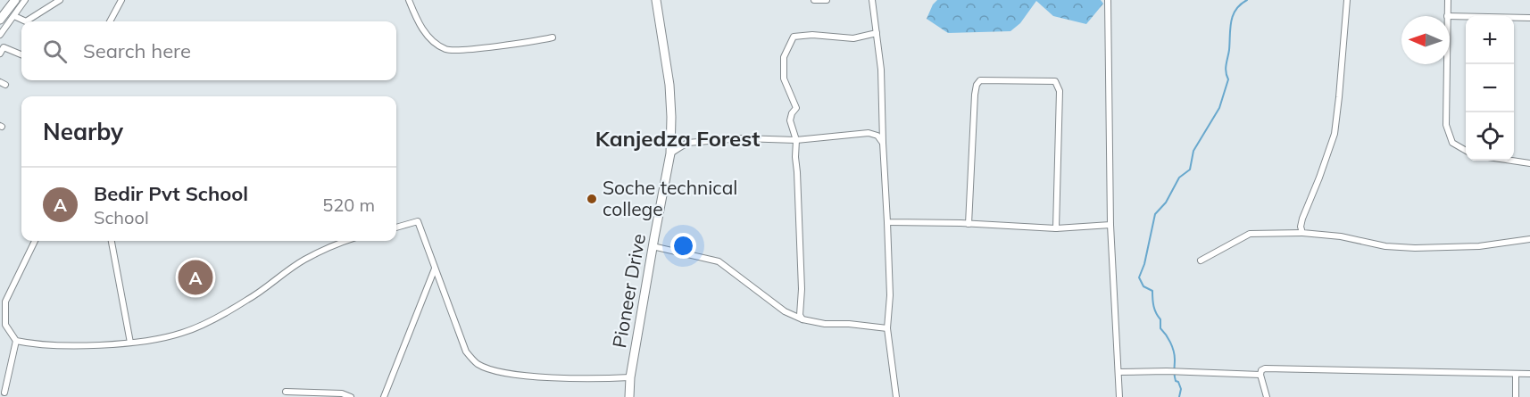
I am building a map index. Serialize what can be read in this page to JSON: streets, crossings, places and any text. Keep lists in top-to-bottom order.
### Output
{
  "streets": {
    "street": ["Pioneer Drive"]
  },
  "districts": ["Kanjedza Forest"],
  "places": ["Soche technical college"],
  "north": "left",
  "page": {
    "map_buttons": ["+", "−"],
    "search": "Search here",
    "heading": "Nearby",
    "list": [
      {
        "mark": "A",
        "name": "Bedir Pvt School",
        "note": "School",
        "value": "520 m"
      }
    ],
    "pins": "A"
  }
}
